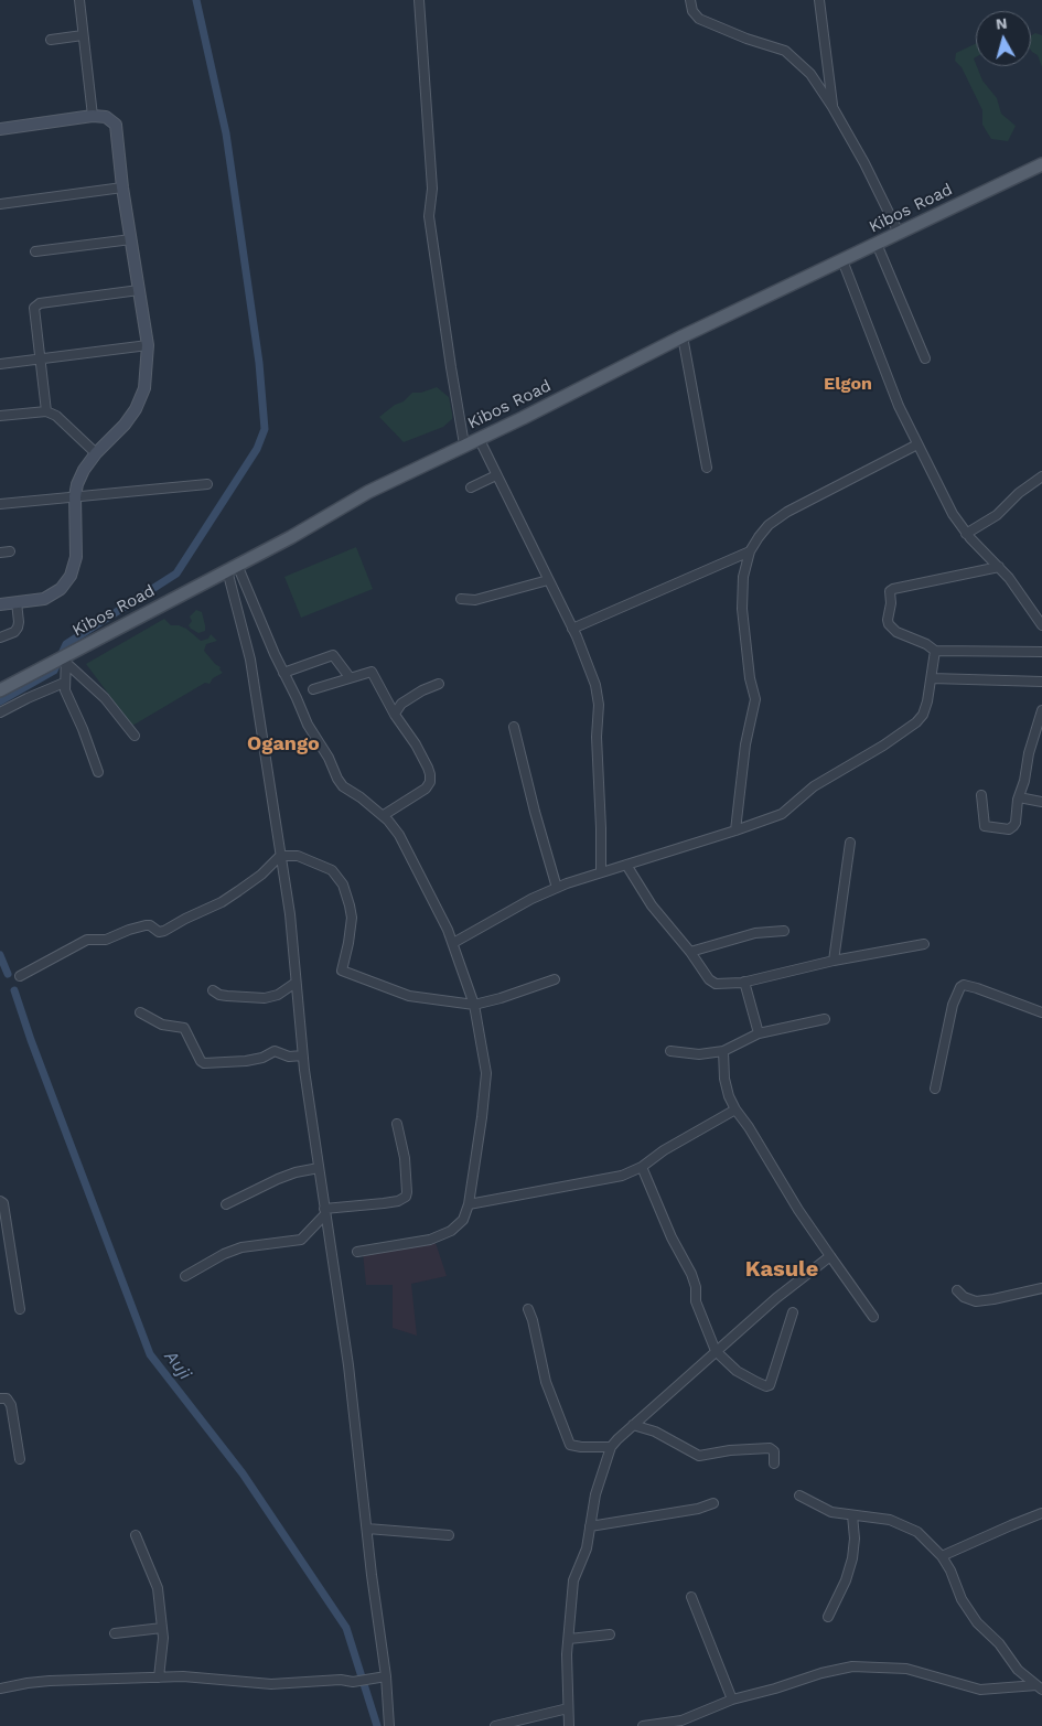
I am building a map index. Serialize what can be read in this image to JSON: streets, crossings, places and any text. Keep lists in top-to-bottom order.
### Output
{
  "streets": {
    "main road": ["Kibos Road"]
  },
  "districts": ["Elgon", "Ogango", "Kasule"],
  "water": ["Auji"],
  "north": "top"
}
